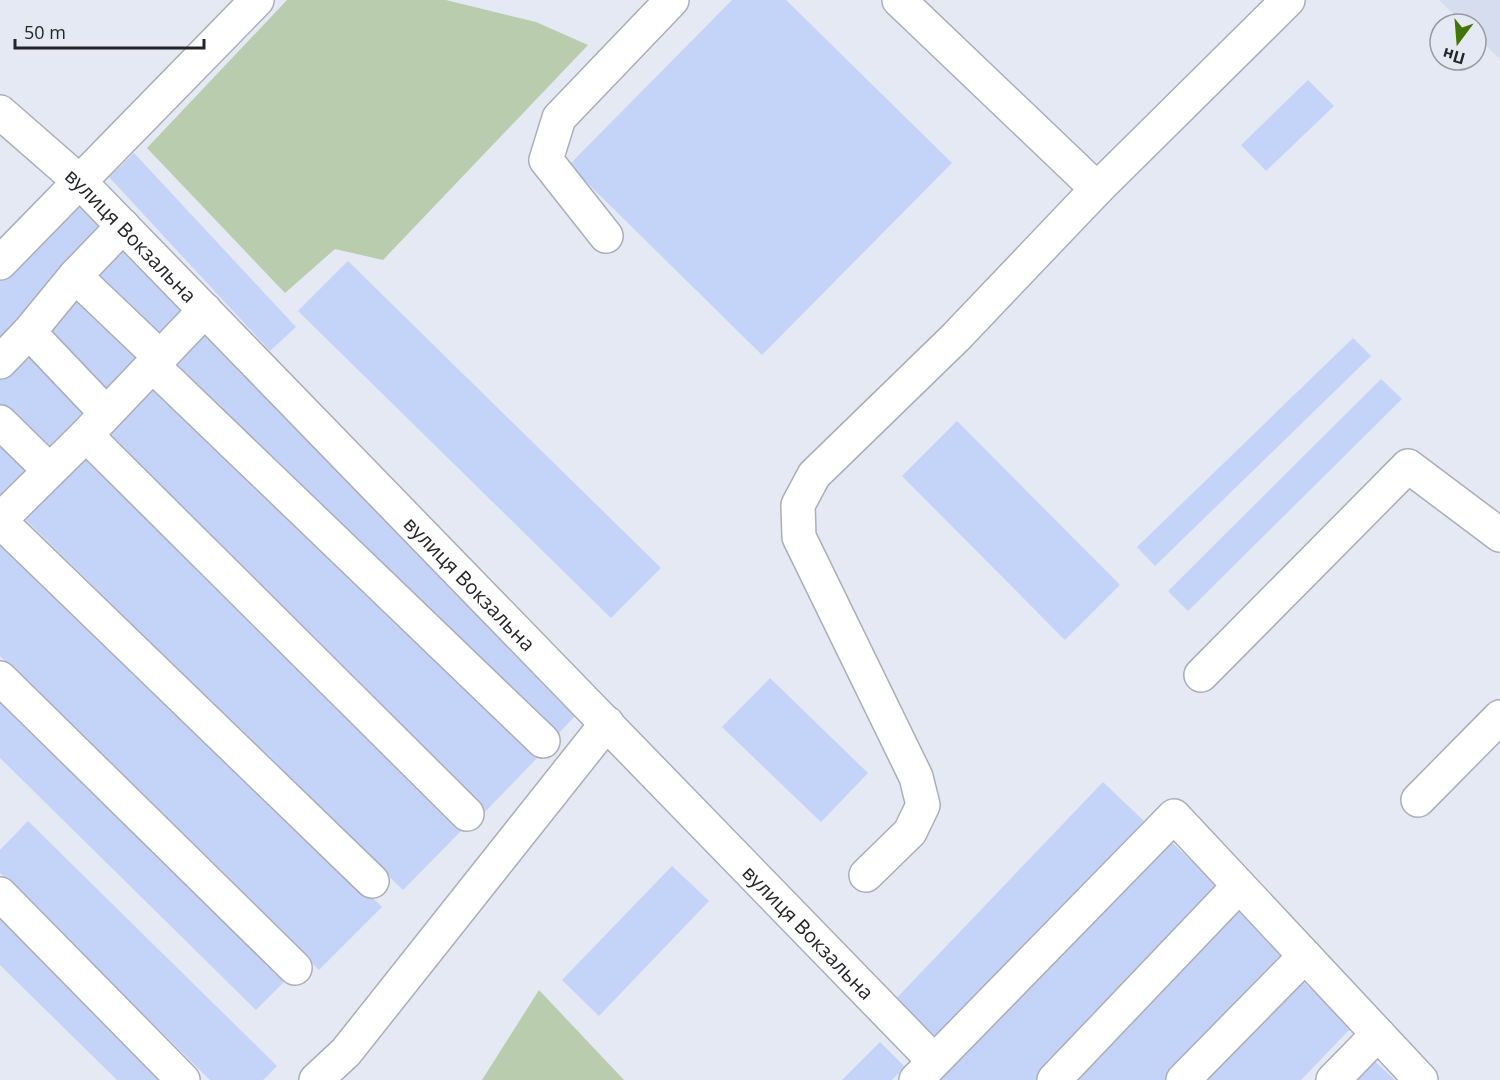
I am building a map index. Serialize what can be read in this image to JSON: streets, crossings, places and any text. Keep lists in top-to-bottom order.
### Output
{
  "streets": {
    "street": ["вулиця Вокзальна"]
  },
  "scale_bar": "50 m",
  "north": "bottom"
}
